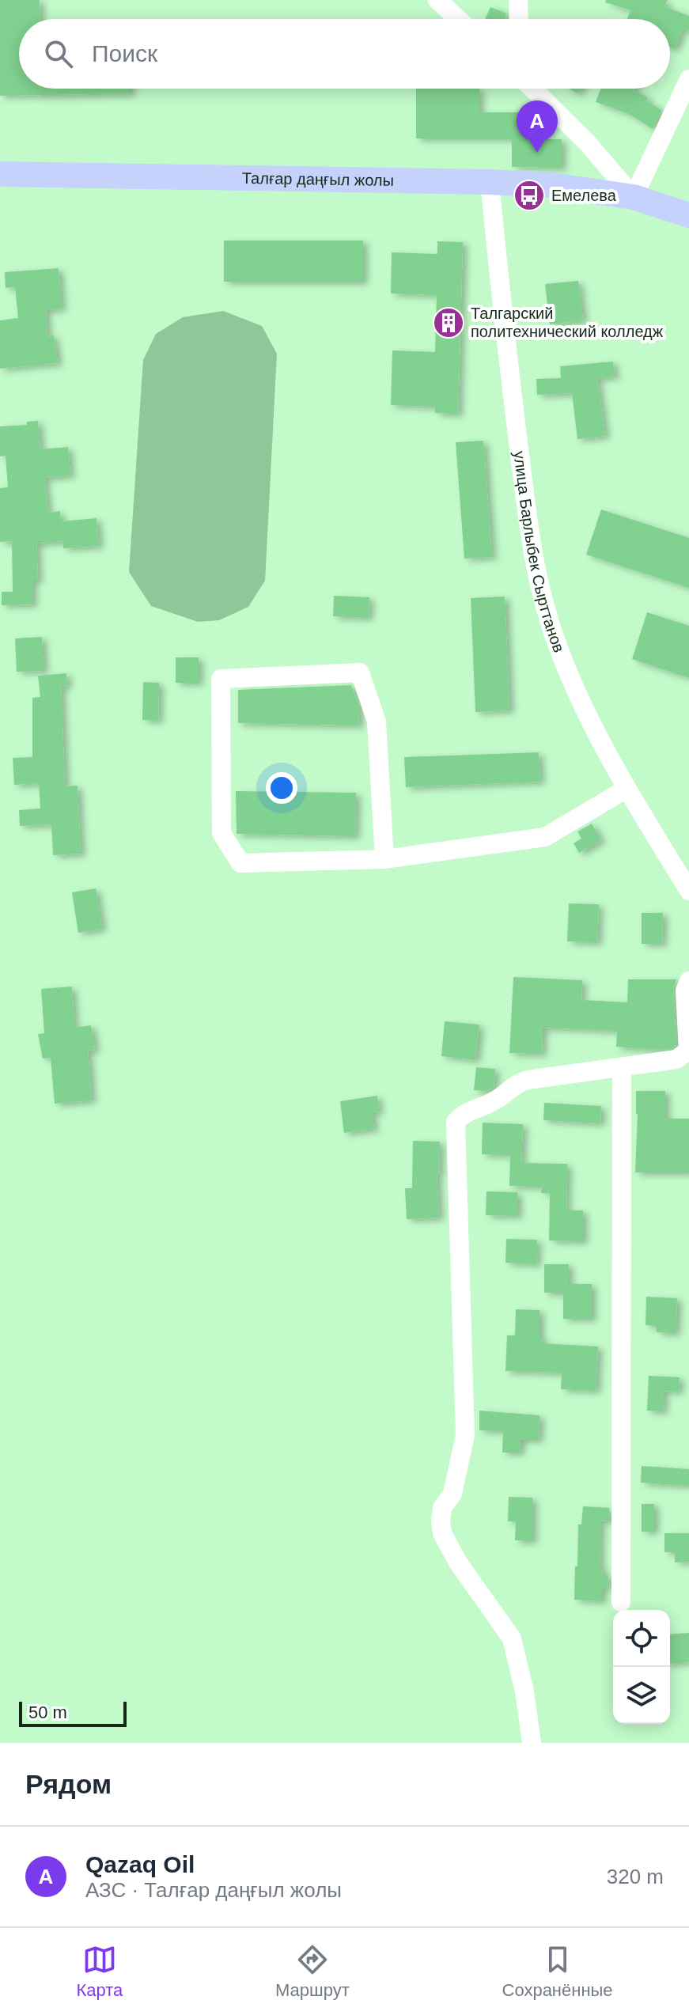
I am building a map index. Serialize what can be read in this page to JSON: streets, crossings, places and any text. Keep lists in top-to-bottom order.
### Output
{
  "streets": {
    "main road": ["Талғар даңғыл жолы"],
    "street": ["улица Барлыбек Сырттанов"]
  },
  "crossings": [
    ["Талғар даңғыл жолы", "улица Барлыбек Сырттанов"]
  ],
  "places": {
    "bus stop": ["Емелева"],
    "building": ["Талгарский политехнический колледж"]
  },
  "scale_bar": "50 m",
  "page": {
    "search": "Поиск",
    "pins": "A",
    "scale": "50 m",
    "heading": "Рядом",
    "list": [
      {
        "mark": "A",
        "name": "Qazaq Oil",
        "note": "АЗС · Талғар даңғыл жолы",
        "value": "320 m"
      }
    ],
    "nav": ["Карта", "Маршрут", "Сохранённые"]
  }
}
